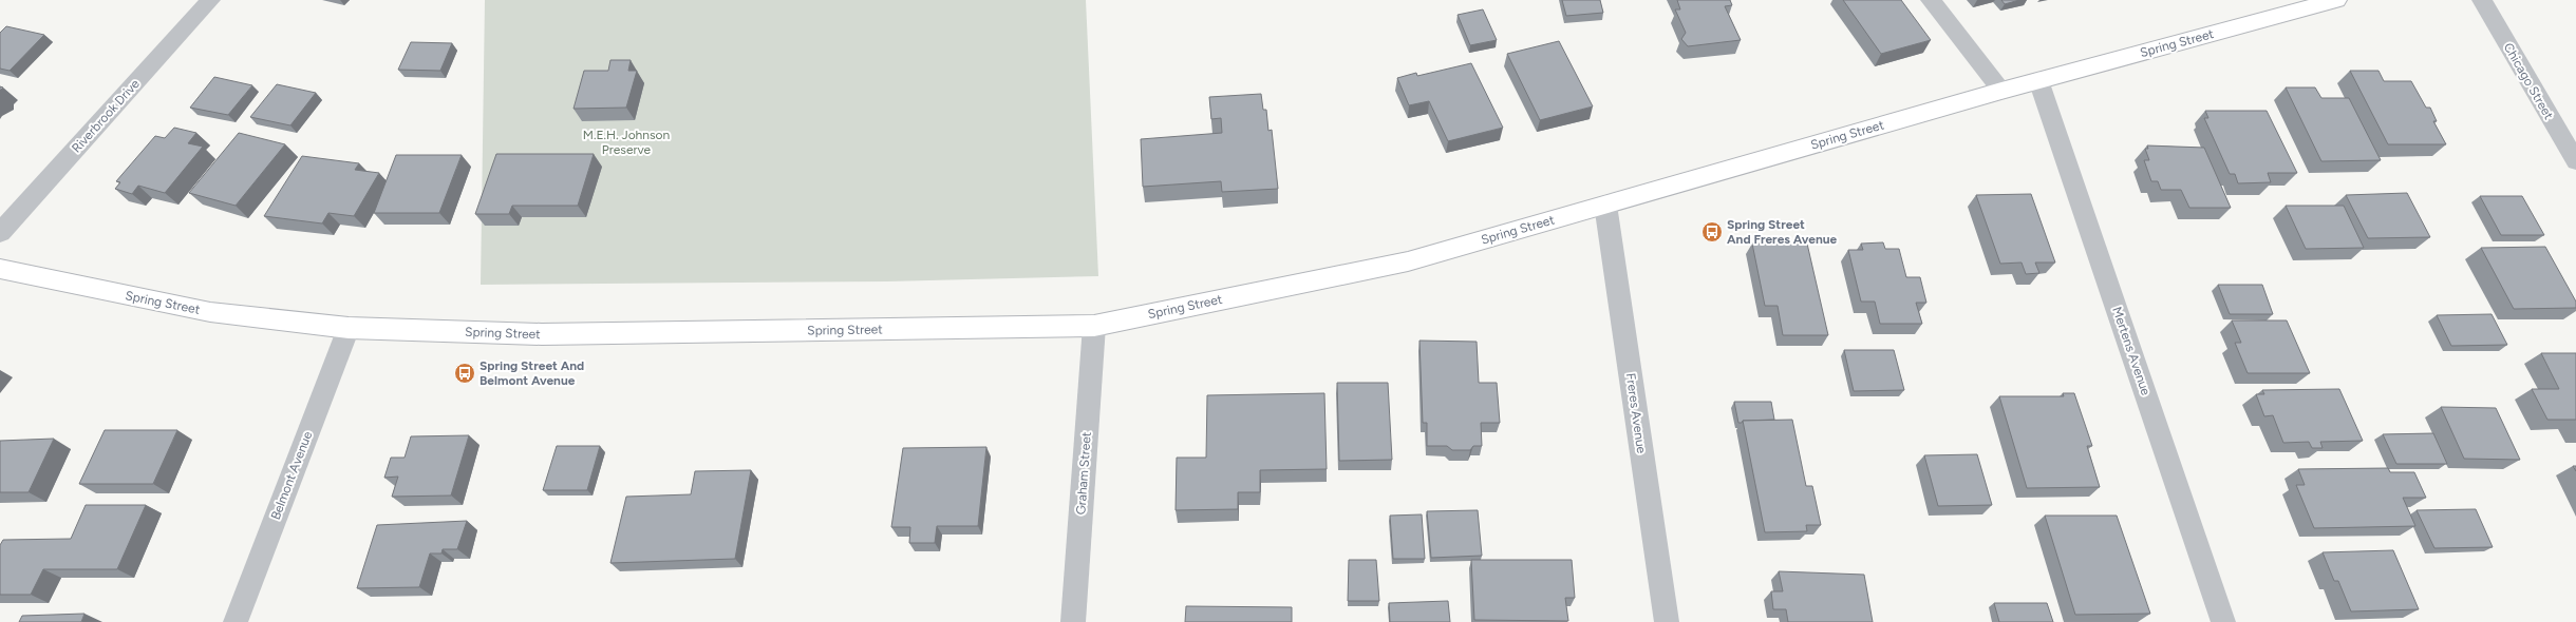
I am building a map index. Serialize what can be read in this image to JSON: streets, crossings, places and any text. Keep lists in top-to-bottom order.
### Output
{
  "streets": {
    "main road": ["Spring Street"],
    "street": [
      "Chicago Street",
      "Riverbrook Drive",
      "Mertens Avenue",
      "Freres Avenue",
      "Graham Street",
      "Belmont Avenue"
    ]
  },
  "crossings": [
    ["Spring Street", "Mertens Avenue"],
    ["Spring Street", "Freres Avenue"],
    ["Spring Street", "Graham Street"],
    ["Spring Street", "Belmont Avenue"]
  ],
  "parks": ["M.E.H. Johnson Preserve"],
  "places": {
    "bus stop": ["Spring Street And Freres Avenue", "Spring Street And Belmont Avenue"]
  }
}
